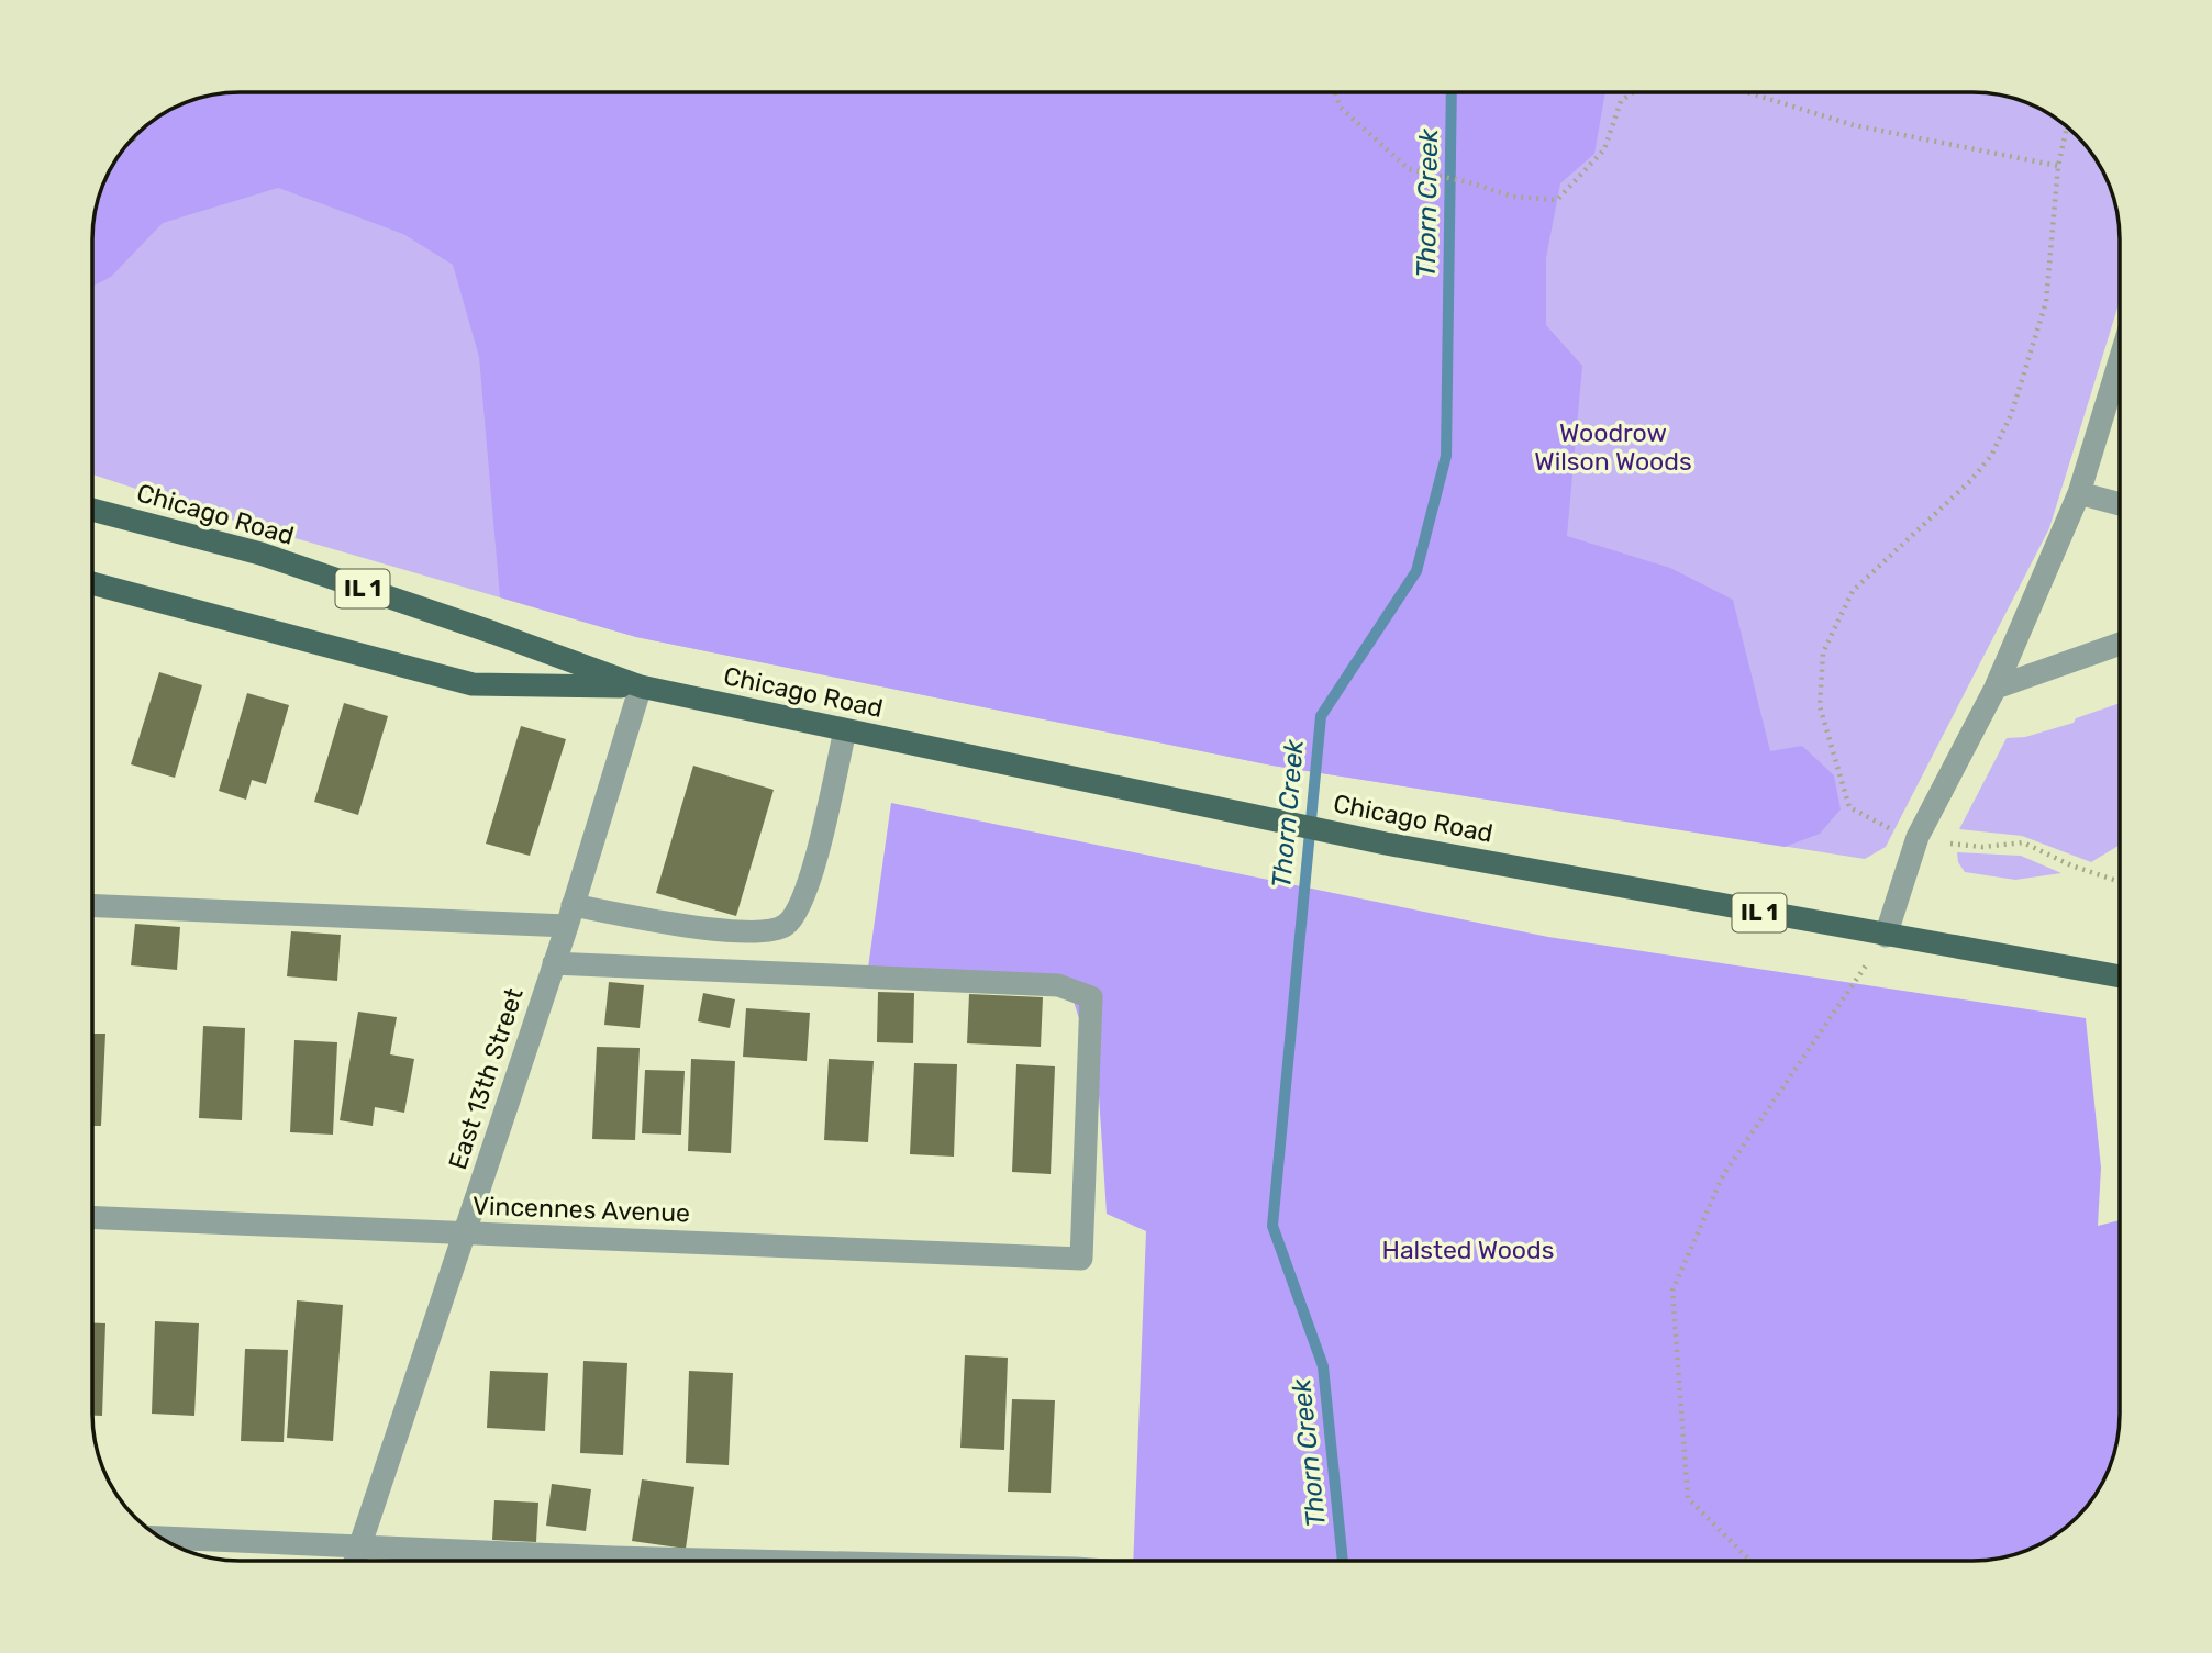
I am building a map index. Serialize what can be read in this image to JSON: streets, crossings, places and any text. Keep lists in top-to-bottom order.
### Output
{
  "streets": {
    "main road": ["Chicago Road", "IL 1"],
    "street": ["East 13th Street", "Vincennes Avenue"]
  },
  "crossings": [
    ["Chicago Road", "East 13th Street"],
    ["East 13th Street", "Vincennes Avenue"]
  ],
  "water": ["Thorn Creek"],
  "parks": ["Woodrow Wilson Woods", "Halsted Woods"]
}
